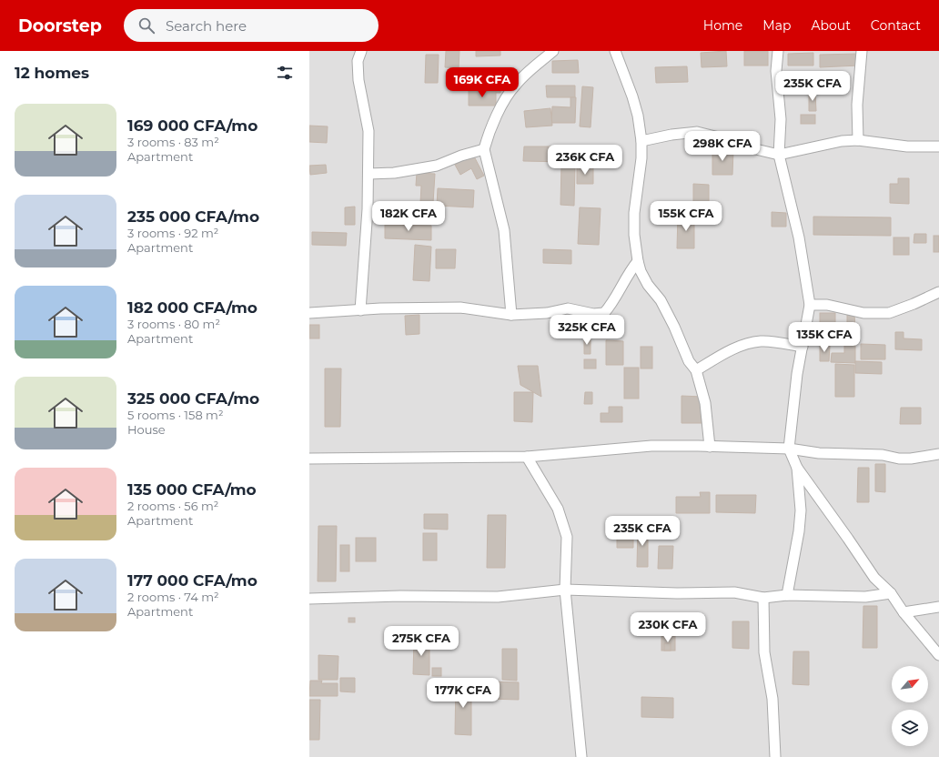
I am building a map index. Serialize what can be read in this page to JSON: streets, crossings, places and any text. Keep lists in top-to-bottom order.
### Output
{
  "north": "top right",
  "page": {
    "header": "Doorstep",
    "search": "Search here",
    "nav": [
      "Home",
      "Map",
      "About",
      "Contact"
    ],
    "heading": "12 homes",
    "price": [
      "169K CFA",
      "235K CFA",
      "298K CFA",
      "236K CFA",
      "182K CFA",
      "155K CFA",
      "325K CFA",
      "135K CFA",
      "235K CFA",
      "230K CFA",
      "275K CFA",
      "177K CFA"
    ],
    "list": [
      {
        "name": "169 000 CFA/mo",
        "note": "3 rooms · 83 m² · Apartment"
      },
      {
        "name": "235 000 CFA/mo",
        "note": "3 rooms · 92 m² · Apartment"
      },
      {
        "name": "182 000 CFA/mo",
        "note": "3 rooms · 80 m² · Apartment"
      },
      {
        "name": "325 000 CFA/mo",
        "note": "5 rooms · 158 m² · House"
      },
      {
        "name": "135 000 CFA/mo",
        "note": "2 rooms · 56 m² · Apartment"
      },
      {
        "name": "177 000 CFA/mo",
        "note": "2 rooms · 74 m² · Apartment"
      }
    ]
  }
}
